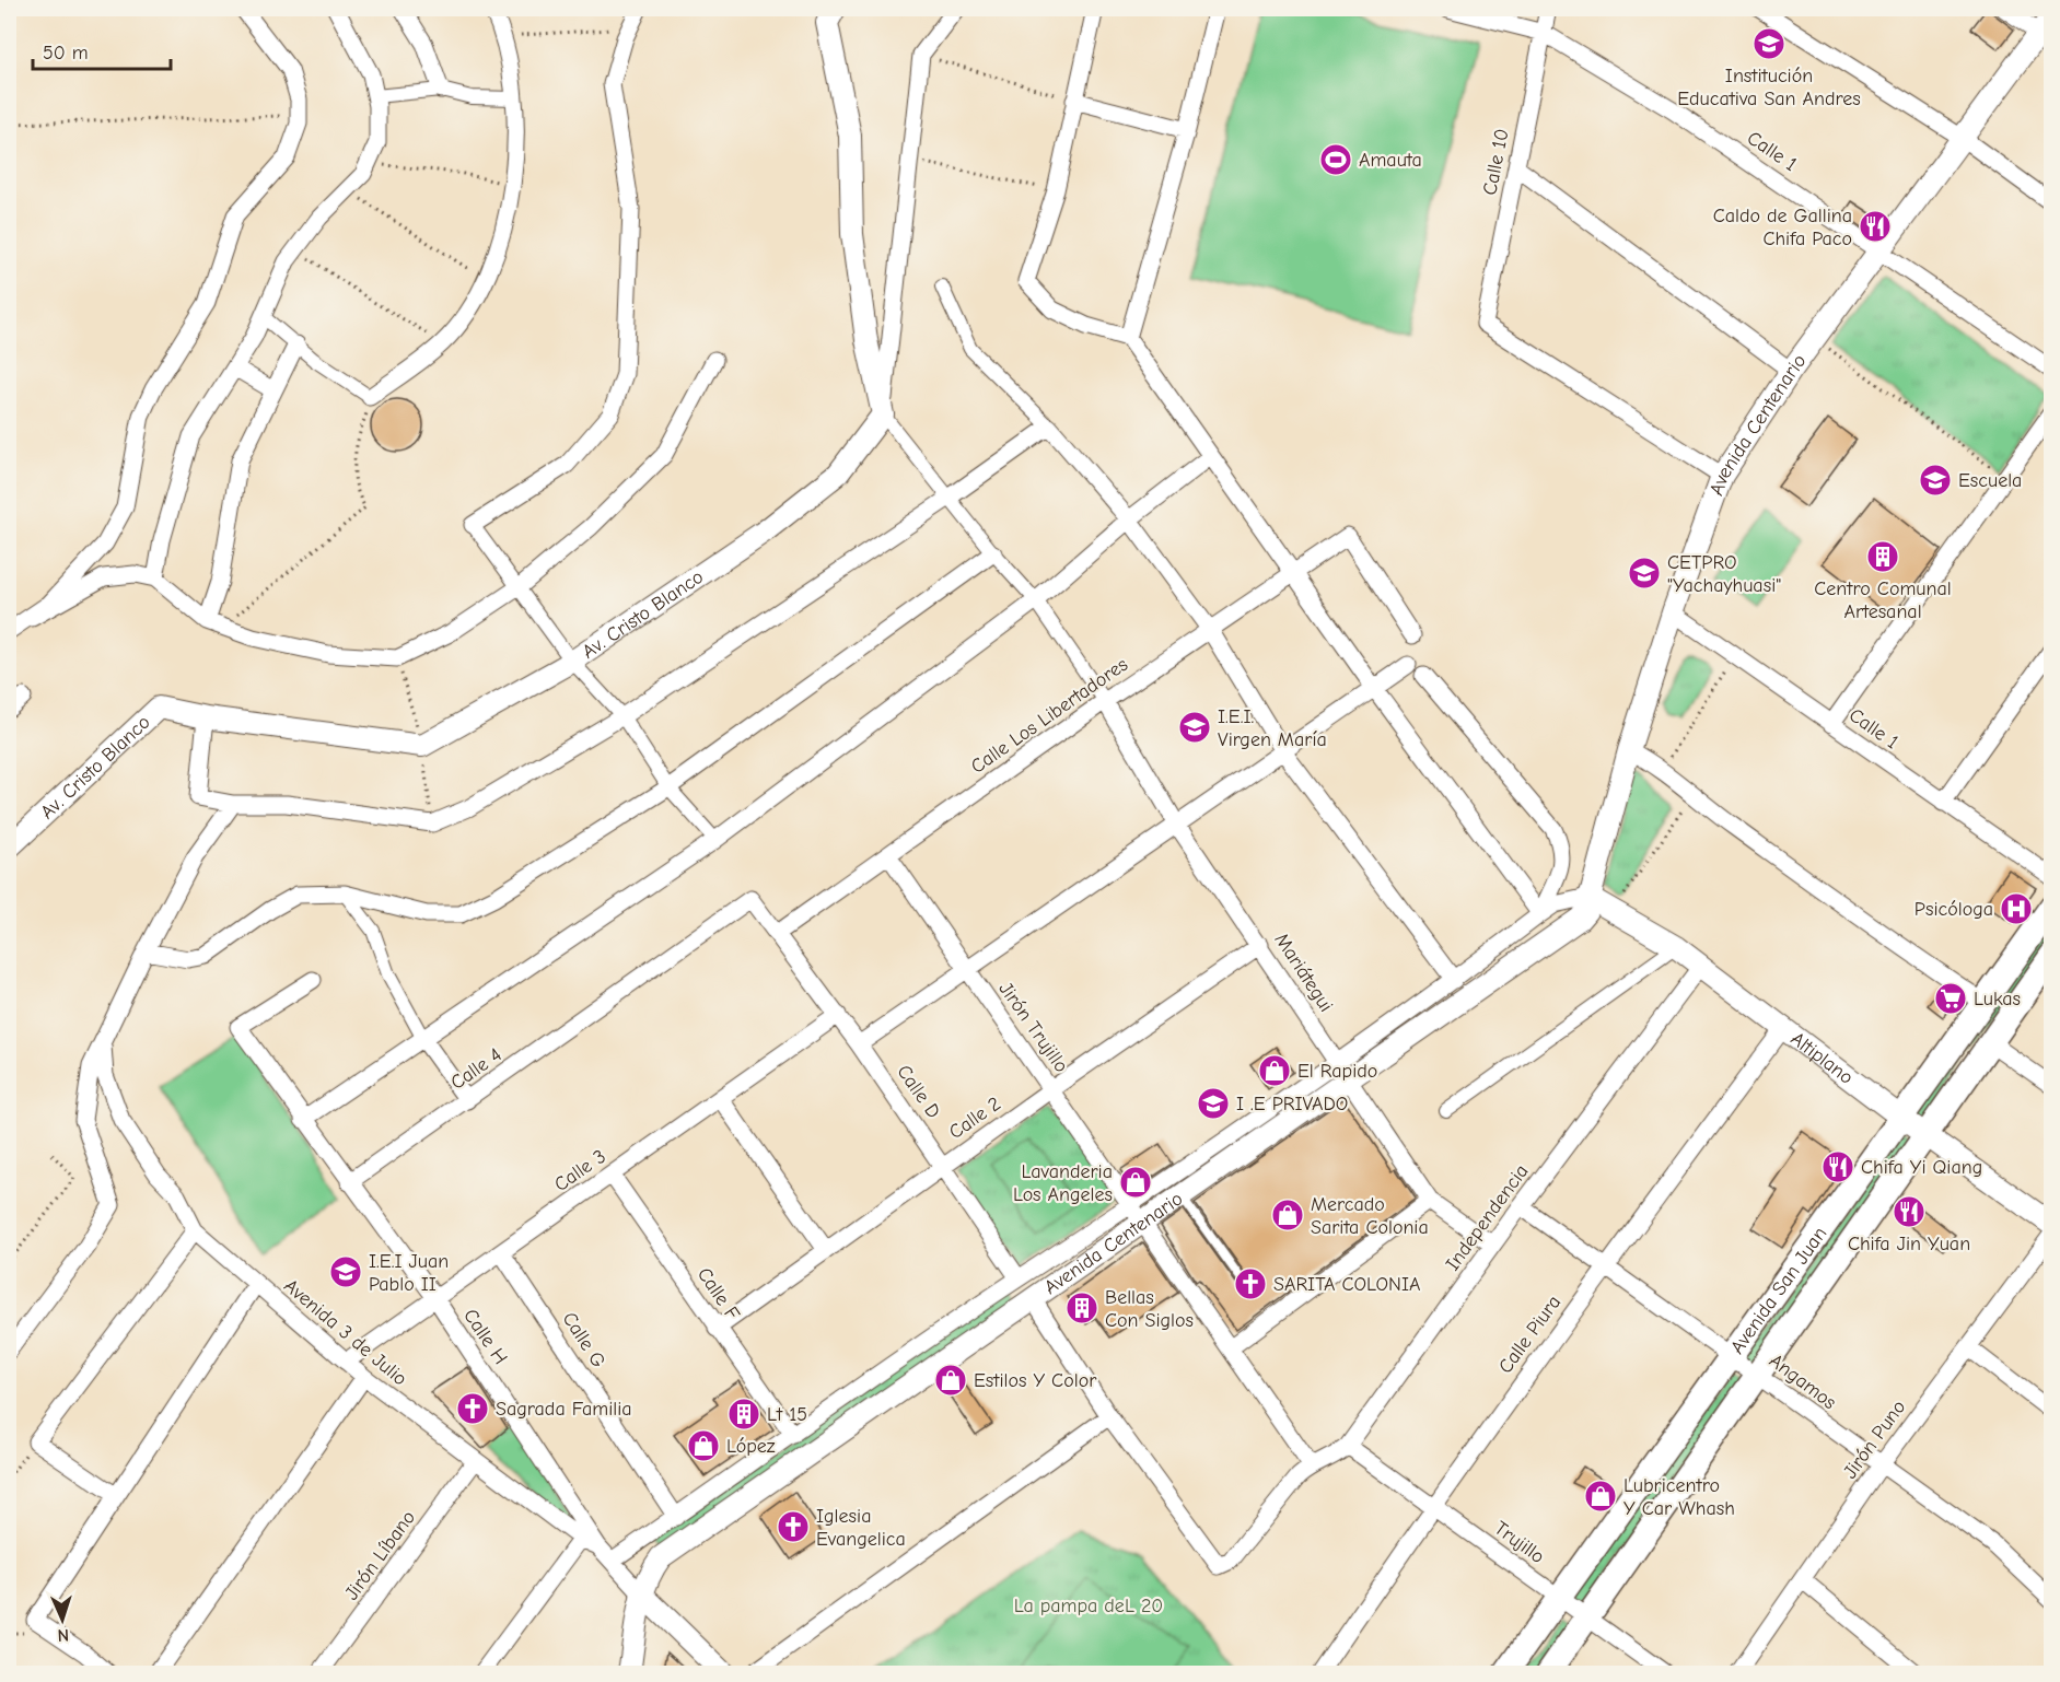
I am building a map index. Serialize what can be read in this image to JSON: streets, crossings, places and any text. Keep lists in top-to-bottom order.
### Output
{
  "streets": {
    "main road": ["Avenida San Juan"],
    "street": [
      "Calle 1",
      "Calle 10",
      "Avenida Centenario",
      "Av. Cristo Blanco",
      "Calle Los Libertadores",
      "Mariátegui",
      "Jirón Trujillo",
      "Altiplano",
      "Calle 4",
      "Calle D",
      "Calle 2",
      "Calle 3",
      "Independencia",
      "Calle F",
      "Avenida 3 de Julio",
      "Calle Piura",
      "Calle H",
      "Calle G",
      "Angamos",
      "Jirón Puno",
      "Trujillo",
      "Jirón Líbano"
    ]
  },
  "crossings": [
    ["Calle 1", "Calle 10"],
    ["Calle 1", "Avenida Centenario"],
    ["Calle 10", "Avenida Centenario"],
    ["Avenida Centenario", "Mariátegui"],
    ["Avenida Centenario", "Jirón Trujillo"],
    ["Avenida Centenario", "Altiplano"],
    ["Avenida Centenario", "Calle D"],
    ["Avenida Centenario", "Calle F"],
    ["Avenida Centenario", "Avenida 3 de Julio"],
    ["Avenida Centenario", "Calle G"],
    ["Calle Los Libertadores", "Mariátegui"],
    ["Calle Los Libertadores", "Jirón Trujillo"],
    ["Calle Los Libertadores", "Calle 4"],
    ["Calle Los Libertadores", "Calle D"],
    ["Mariátegui", "Calle 2"],
    ["Mariátegui", "Independencia"],
    ["Jirón Trujillo", "Calle 2"],
    ["Jirón Trujillo", "Independencia"],
    ["Altiplano", "Independencia"],
    ["Altiplano", "Avenida San Juan"],
    ["Altiplano", "Calle Piura"],
    ["Calle 4", "Calle D"],
    ["Calle 4", "Calle H"],
    ["Calle D", "Calle 2"],
    ["Calle D", "Calle 3"],
    ["Calle 2", "Calle F"],
    ["Calle 3", "Calle F"],
    ["Calle 3", "Avenida 3 de Julio"],
    ["Calle 3", "Calle H"],
    ["Calle 3", "Calle G"],
    ["Independencia", "Angamos"],
    ["Independencia", "Trujillo"],
    ["Avenida San Juan", "Angamos"],
    ["Avenida San Juan", "Trujillo"],
    ["Avenida 3 de Julio", "Calle H"],
    ["Avenida 3 de Julio", "Jirón Líbano"],
    ["Calle Piura", "Angamos"],
    ["Calle Piura", "Trujillo"],
    ["Angamos", "Jirón Puno"]
  ],
  "parks": ["La pampa deL 20"],
  "places": {
    "school or university": [
      "Institución Educativa San Andres",
      "Escuela",
      "CETPRO \"Yachayhuasi\"",
      "I.E.I. Virgen María",
      "I .E PRIVADO",
      "I.E.I Juan Pablo II"
    ],
    "sports": ["Amauta"],
    "restaurant": ["Caldo de Gallina Chifa Paco", "Chifa Yi Qiang", "Chifa Jin Yuan"],
    "building": ["Centro Comunal Artesanal", "Bellas Con Siglos", "Lt 15"],
    "hospital": ["Psicóloga"],
    "supermarket": ["Lukas"],
    "shop": [
      "El Rapido",
      "Lavanderia Los Angeles",
      "Mercado Sarita Colonia",
      "Estilos Y Color",
      "López",
      "Lubricentro Y Car Whash"
    ],
    "church": ["SARITA COLONIA", "Sagrada Familia", "Iglesia Evangelica"]
  },
  "scale_bar": "50 m",
  "north": "bottom"
}
